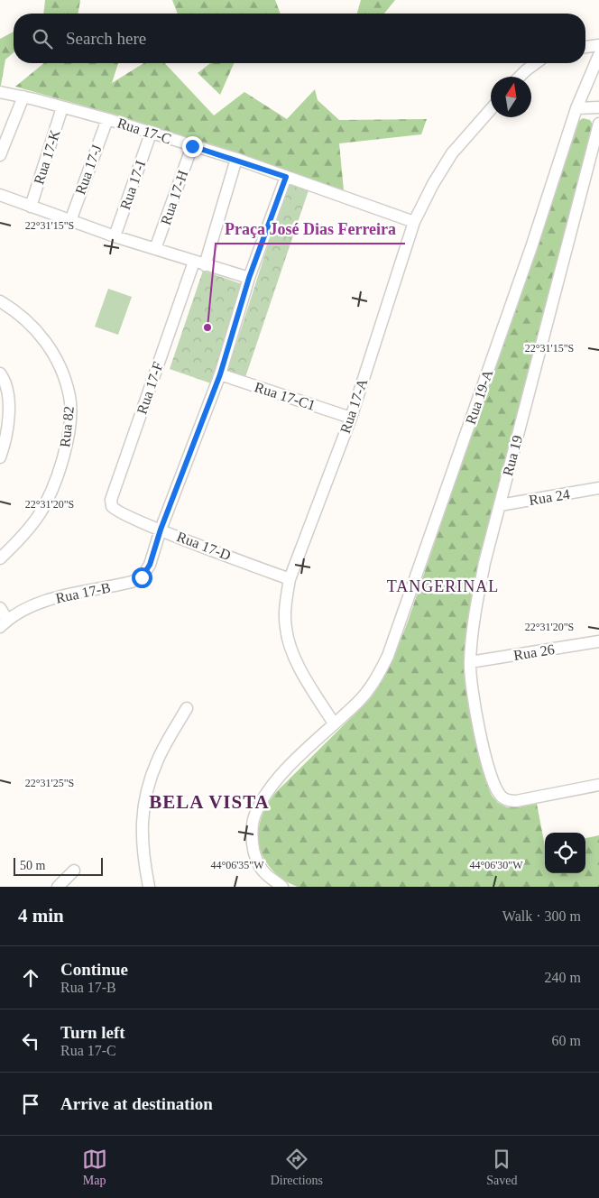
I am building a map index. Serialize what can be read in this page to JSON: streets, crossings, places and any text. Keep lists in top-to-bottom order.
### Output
{
  "streets": {
    "street": [
      "Rua 17-C",
      "Rua 17-K",
      "Rua 17-J",
      "Rua 17-I",
      "Rua 17-H",
      "Rua 17-F",
      "Rua 17-C1",
      "Rua 19-A",
      "Rua 17-A",
      "Rua 82",
      "Rua 19",
      "Rua 24",
      "Rua 17-D",
      "Rua 17-B",
      "Rua 26"
    ]
  },
  "crossings": [
    ["Rua 17-C", "Rua 17-K"],
    ["Rua 17-C", "Rua 17-J"],
    ["Rua 17-C", "Rua 17-I"],
    ["Rua 17-C", "Rua 17-H"],
    ["Rua 17-C", "Rua 17-A"],
    ["Rua 17-C", "Rua 17-B"],
    ["Rua 17-F", "Rua 17-D"],
    ["Rua 17-C1", "Rua 17-A"],
    ["Rua 17-C1", "Rua 17-B"],
    ["Rua 19-A", "Rua 17-A"],
    ["Rua 17-A", "Rua 17-D"],
    ["Rua 19", "Rua 24"],
    ["Rua 19", "Rua 26"],
    ["Rua 17-D", "Rua 17-B"]
  ],
  "districts": ["TANGERINAL", "BELA VISTA"],
  "places": ["Praça José Dias Ferreira"],
  "scale_bar": "50 m",
  "north": "top",
  "page": {
    "search": "Search here",
    "scale": "50 m",
    "heading": ["4 min", "Walk · 300 m"],
    "list": [
      ["Continue", "Rua 17-B", "240 m"],
      ["Turn left", "Rua 17-C", "60 m"],
      "Arrive at destination"
    ],
    "nav": ["Map", "Directions", "Saved"]
  },
  "coordinates": [
    "22°31'15\"S",
    "22°31'20\"S",
    "22°31'25\"S",
    "44°06'35\"W",
    "44°06'30\"W"
  ]
}
